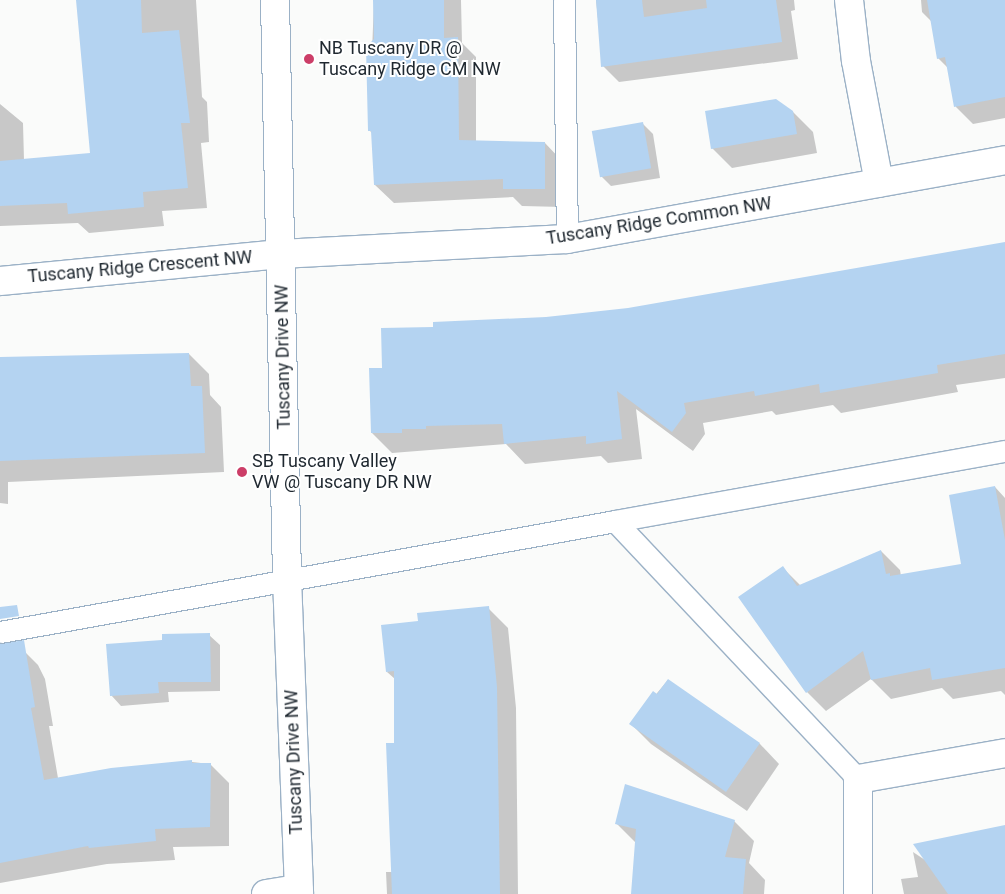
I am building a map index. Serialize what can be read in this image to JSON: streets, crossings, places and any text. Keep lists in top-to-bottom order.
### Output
{
  "streets": {
    "street": ["Tuscany Ridge Common NW", "Tuscany Ridge Crescent NW", "Tuscany Drive NW"]
  },
  "crossings": [
    ["Tuscany Ridge Common NW", "Tuscany Ridge Crescent NW"],
    ["Tuscany Ridge Common NW", "Tuscany Drive NW"],
    ["Tuscany Ridge Crescent NW", "Tuscany Drive NW"]
  ],
  "places": ["NB Tuscany DR @ Tuscany Ridge CM NW", "SB Tuscany Valley VW @ Tuscany DR NW"]
}
